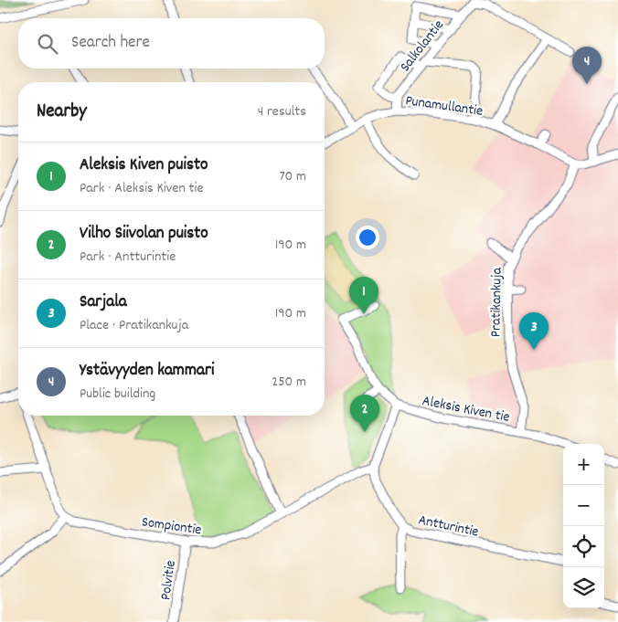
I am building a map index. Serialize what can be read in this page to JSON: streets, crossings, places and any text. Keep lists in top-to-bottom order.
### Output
{
  "streets": {
    "street": [
      "Salkolantie",
      "Punamullantie",
      "Pratikankuja",
      "Aleksis Kiven tie",
      "Sompiontie",
      "Antturintie",
      "Polvitie"
    ]
  },
  "crossings": [
    ["Punamullantie", "Pratikankuja"],
    ["Pratikankuja", "Aleksis Kiven tie"],
    ["Sompiontie", "Antturintie"],
    ["Sompiontie", "Polvitie"]
  ],
  "page": {
    "search": "Search here",
    "pins": [
      "4",
      "1",
      "3",
      "2"
    ],
    "heading": ["Nearby", "4 results"],
    "list": [
      {
        "mark": "1",
        "name": "Aleksis Kiven puisto",
        "note": "Park · Aleksis Kiven tie",
        "value": "70 m"
      },
      {
        "mark": "2",
        "name": "Vilho Siivolan puisto",
        "note": "Park · Antturintie",
        "value": "190 m"
      },
      {
        "mark": "3",
        "name": "Sarjala",
        "note": "Place · Pratikankuja",
        "value": "190 m"
      },
      {
        "mark": "4",
        "name": "Ystävyyden kammari",
        "note": "Public building",
        "value": "250 m"
      }
    ],
    "map_buttons": ["+", "−"]
  }
}
